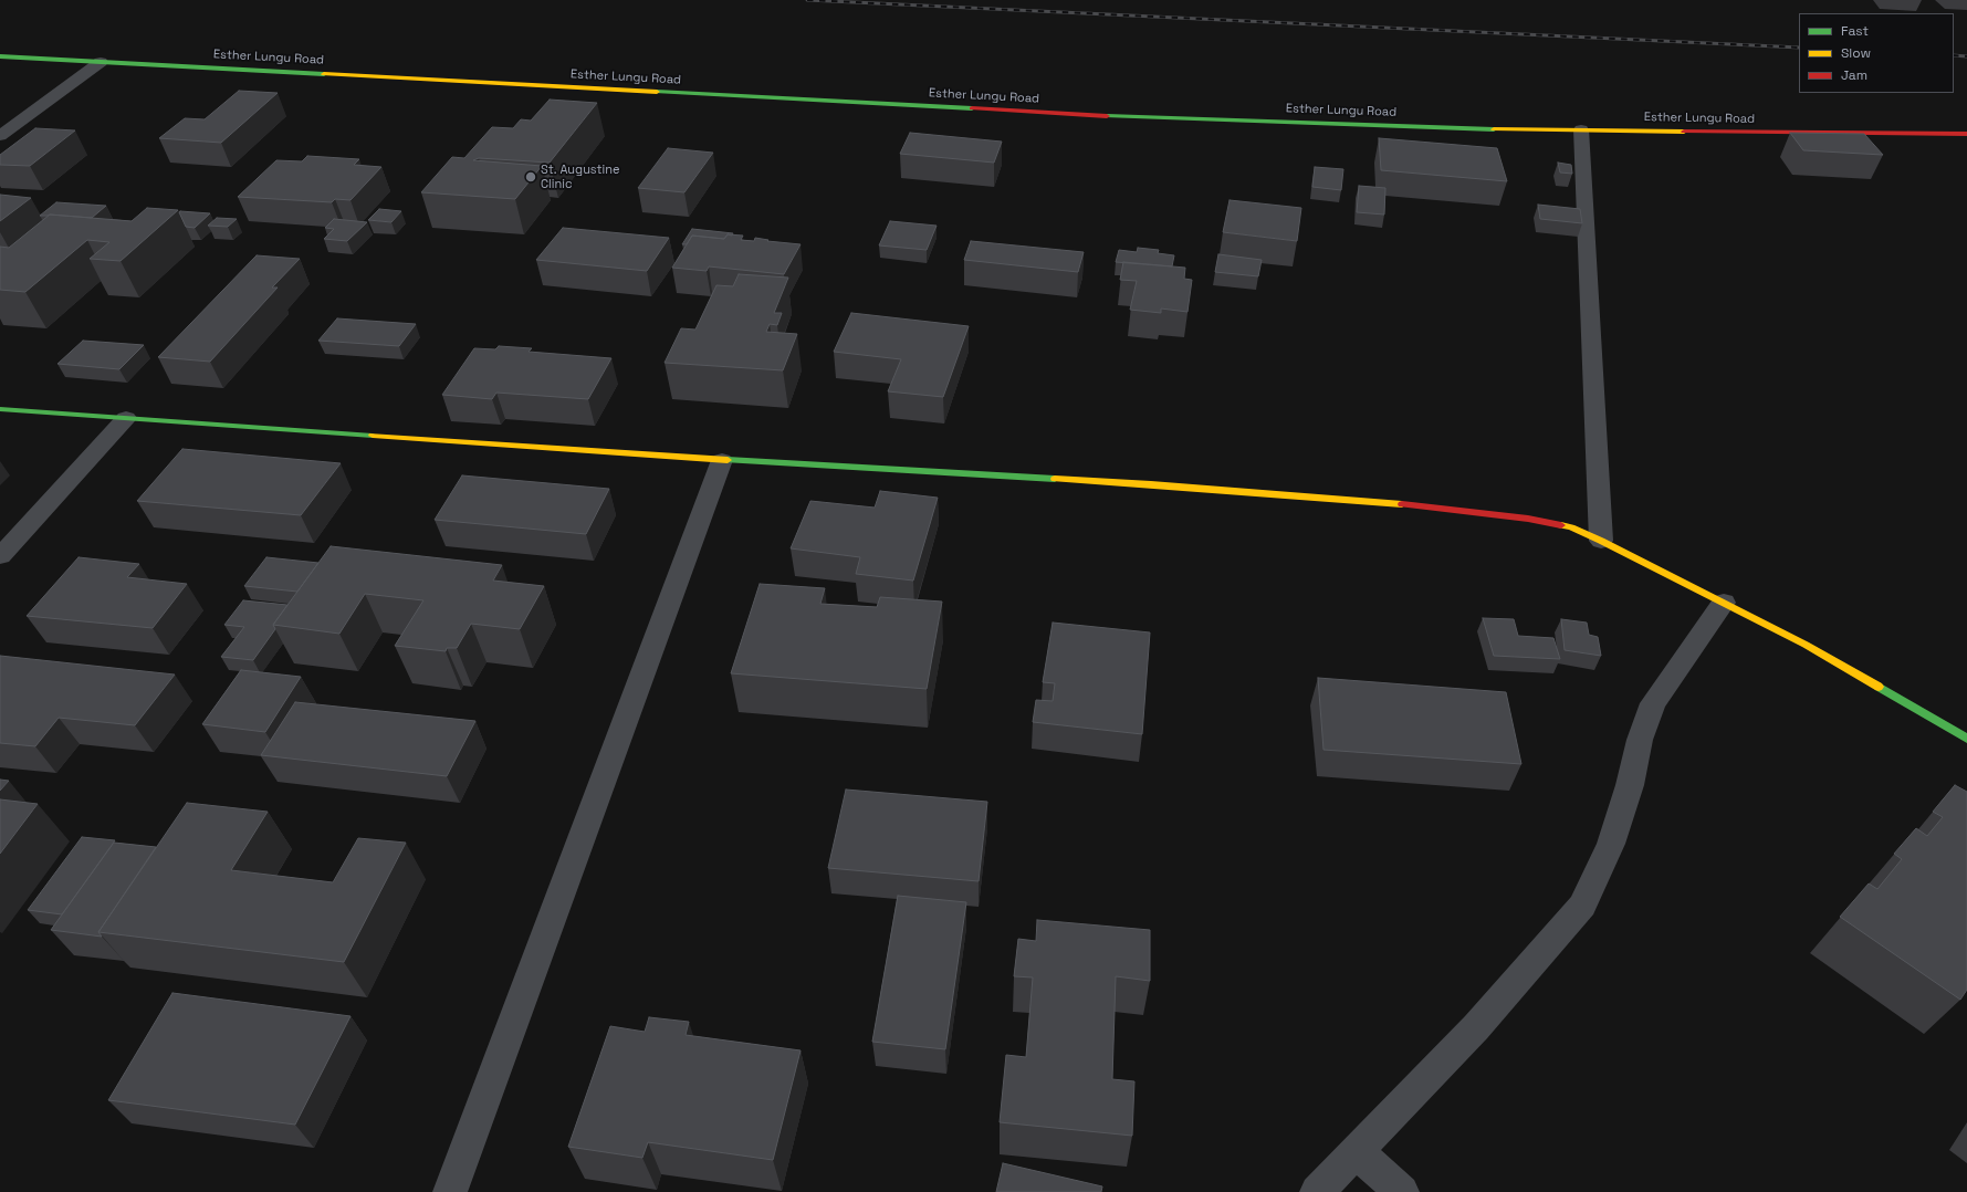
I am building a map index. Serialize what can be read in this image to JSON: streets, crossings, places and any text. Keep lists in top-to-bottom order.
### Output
{
  "streets": {
    "street": ["Esther Lungu Road"]
  },
  "places": ["St. Augustine Clinic"],
  "legend": ["Fast", "Slow", "Jam"]
}
